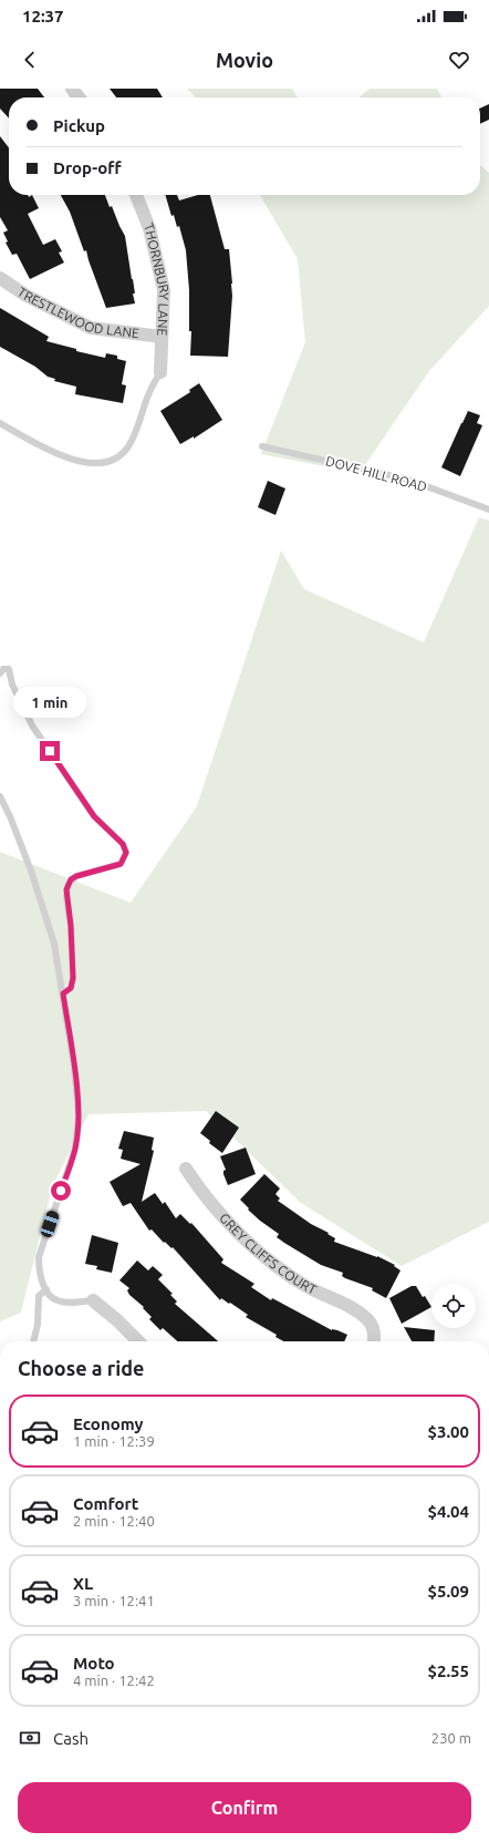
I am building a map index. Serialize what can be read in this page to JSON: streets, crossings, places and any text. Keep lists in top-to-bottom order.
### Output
{
  "streets": {
    "street": ["THORNBURY LANE", "TRESTLEWOOD LANE", "GREY CLIFFS COURT"],
    "lane": ["DOVE HILL ROAD"]
  },
  "crossings": [
    ["THORNBURY LANE", "TRESTLEWOOD LANE"]
  ],
  "page": {
    "status": "12:37",
    "header": "Movio",
    "banner": ["Pickup", "Drop-off"],
    "bubble": "1 min",
    "heading": "Choose a ride",
    "list": [
      {
        "name": "Economy",
        "note": "1 min · 12:39",
        "value": "$3.00"
      },
      {
        "name": "Comfort",
        "note": "2 min · 12:40",
        "value": "$4.04"
      },
      {
        "name": "XL",
        "note": "3 min · 12:41",
        "value": "$5.09"
      },
      {
        "name": "Moto",
        "note": "4 min · 12:42",
        "value": "$2.55"
      }
    ],
    "pay": ["Cash", "230 m"],
    "buttons": "Confirm"
  }
}
